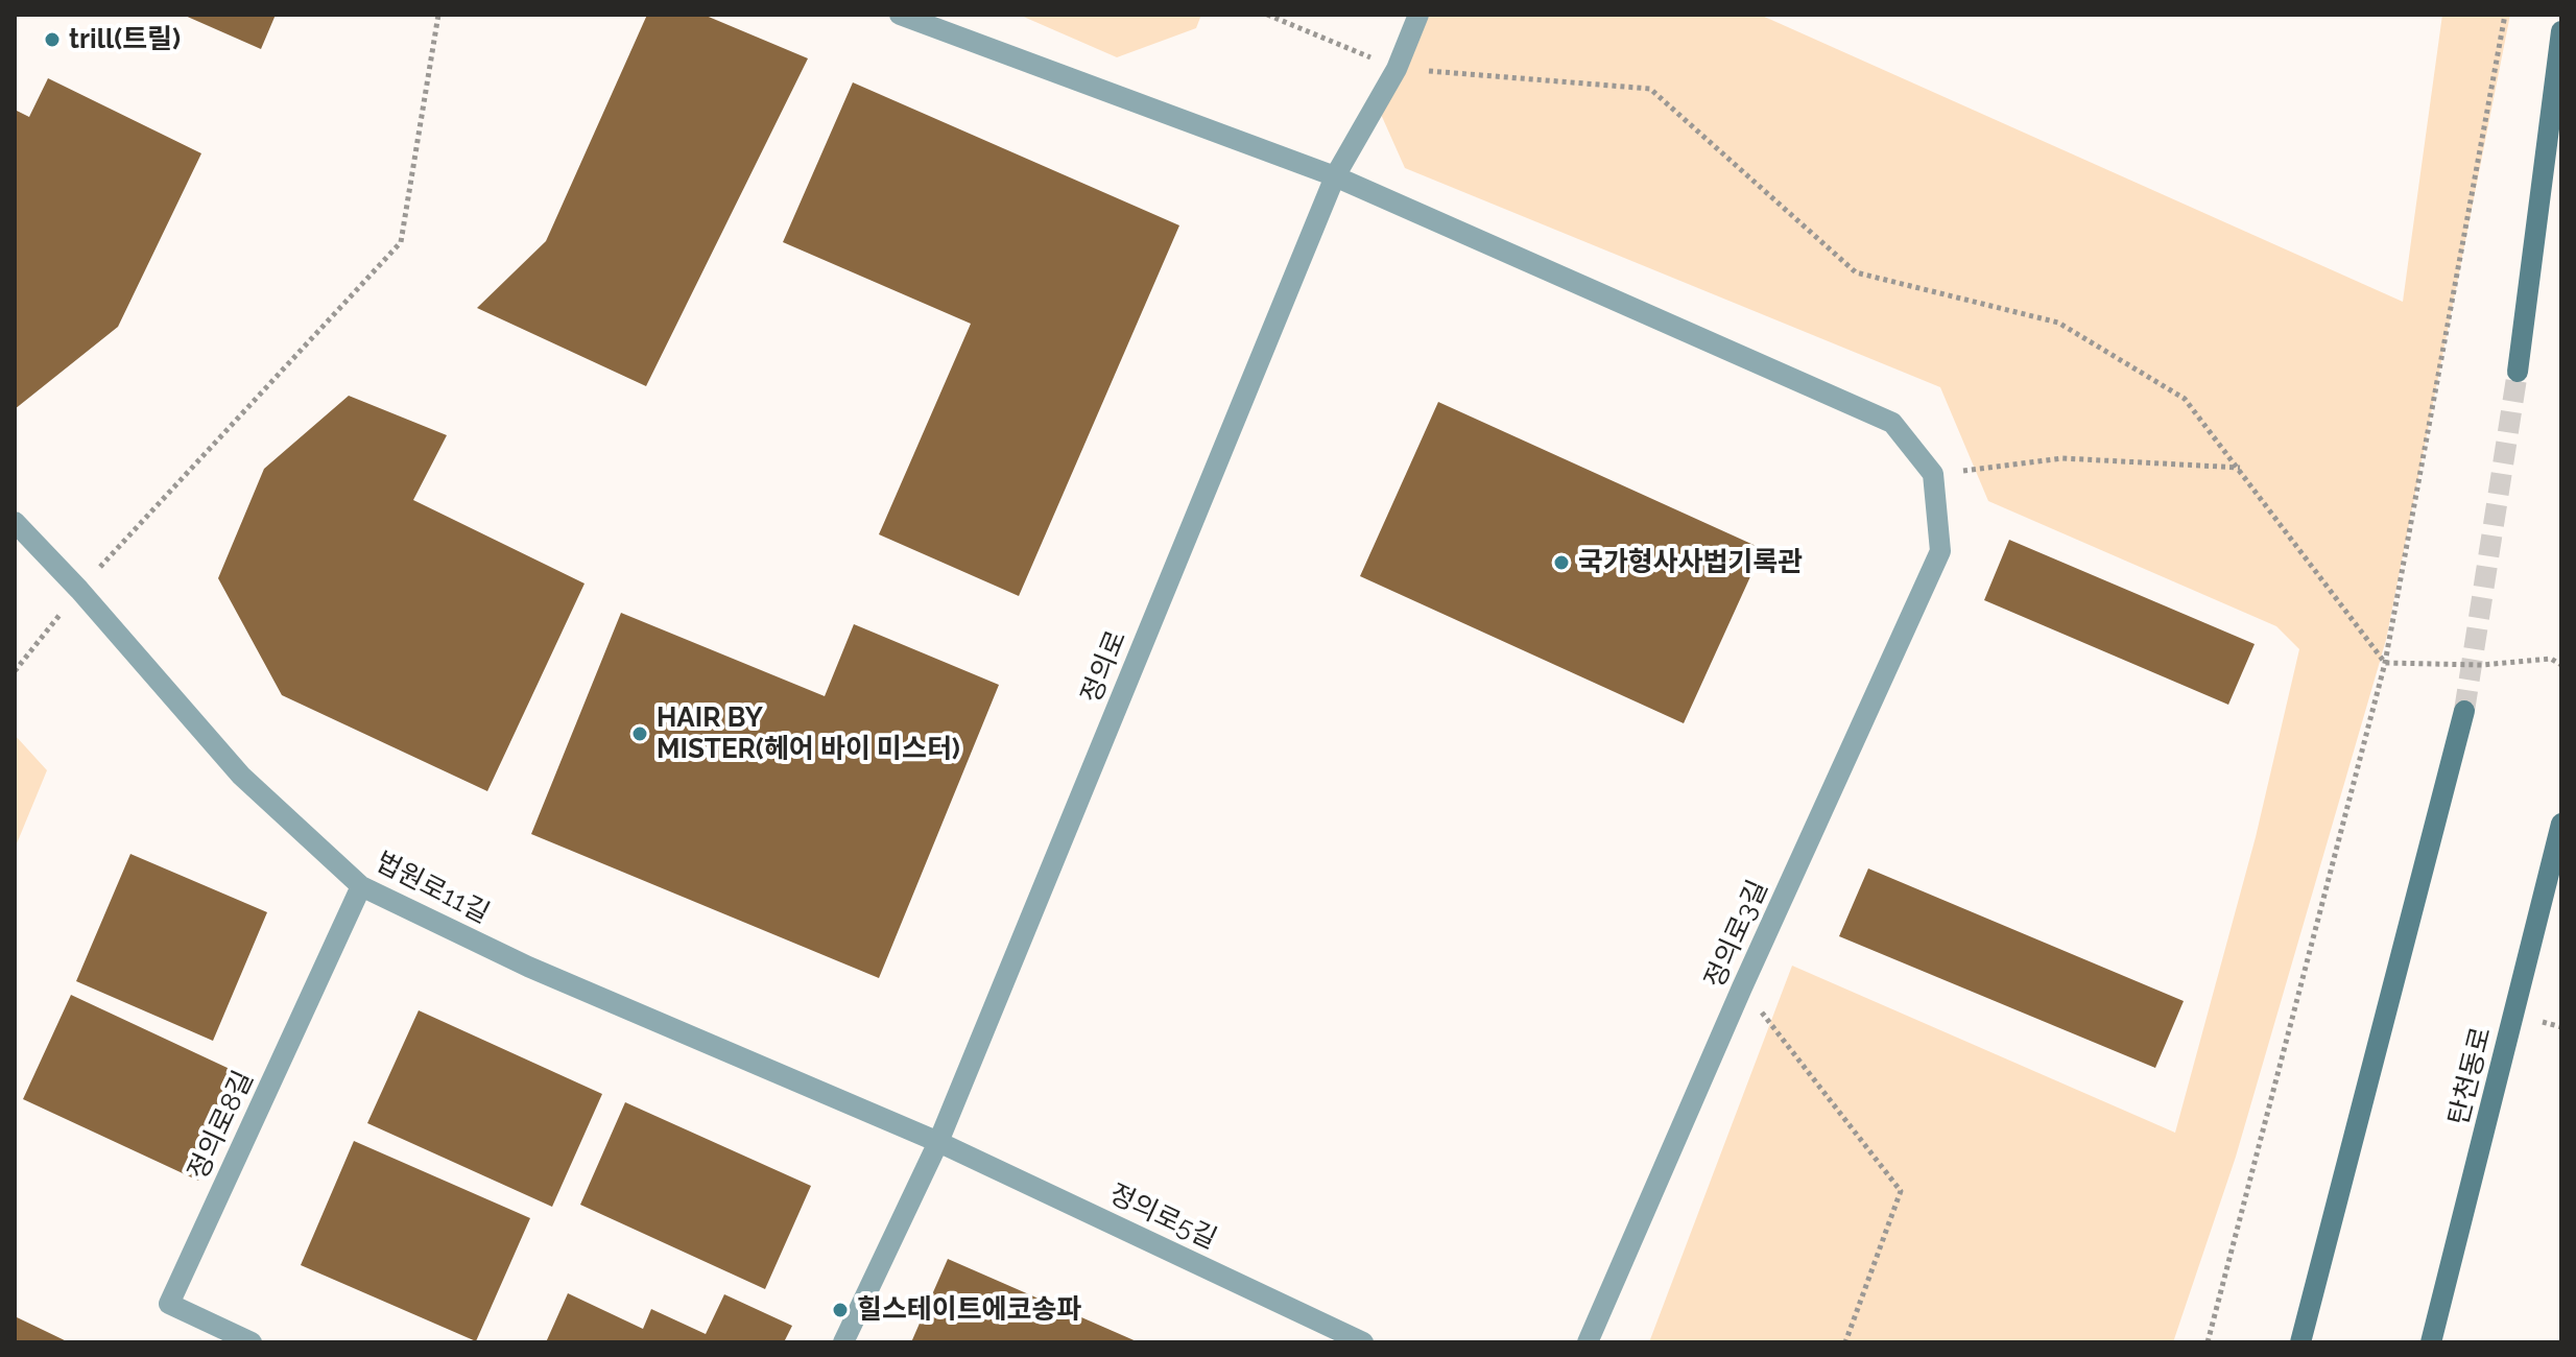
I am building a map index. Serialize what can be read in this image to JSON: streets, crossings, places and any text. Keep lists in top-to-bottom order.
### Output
{
  "streets": {
    "street": [
      "정의로",
      "법원로11길",
      "정의로3길",
      "탄천동로",
      "정의로8길",
      "정의로5길"
    ]
  },
  "crossings": [
    ["정의로", "법원로11길"],
    ["정의로", "정의로5길"],
    ["법원로11길", "정의로8길"],
    ["법원로11길", "정의로5길"]
  ],
  "places": [
    "trill(트릴)",
    "국가형사사법기록관",
    "HAIR BY MISTER(헤어 바이 미스터)",
    "힐스테이트에코송파"
  ]
}
